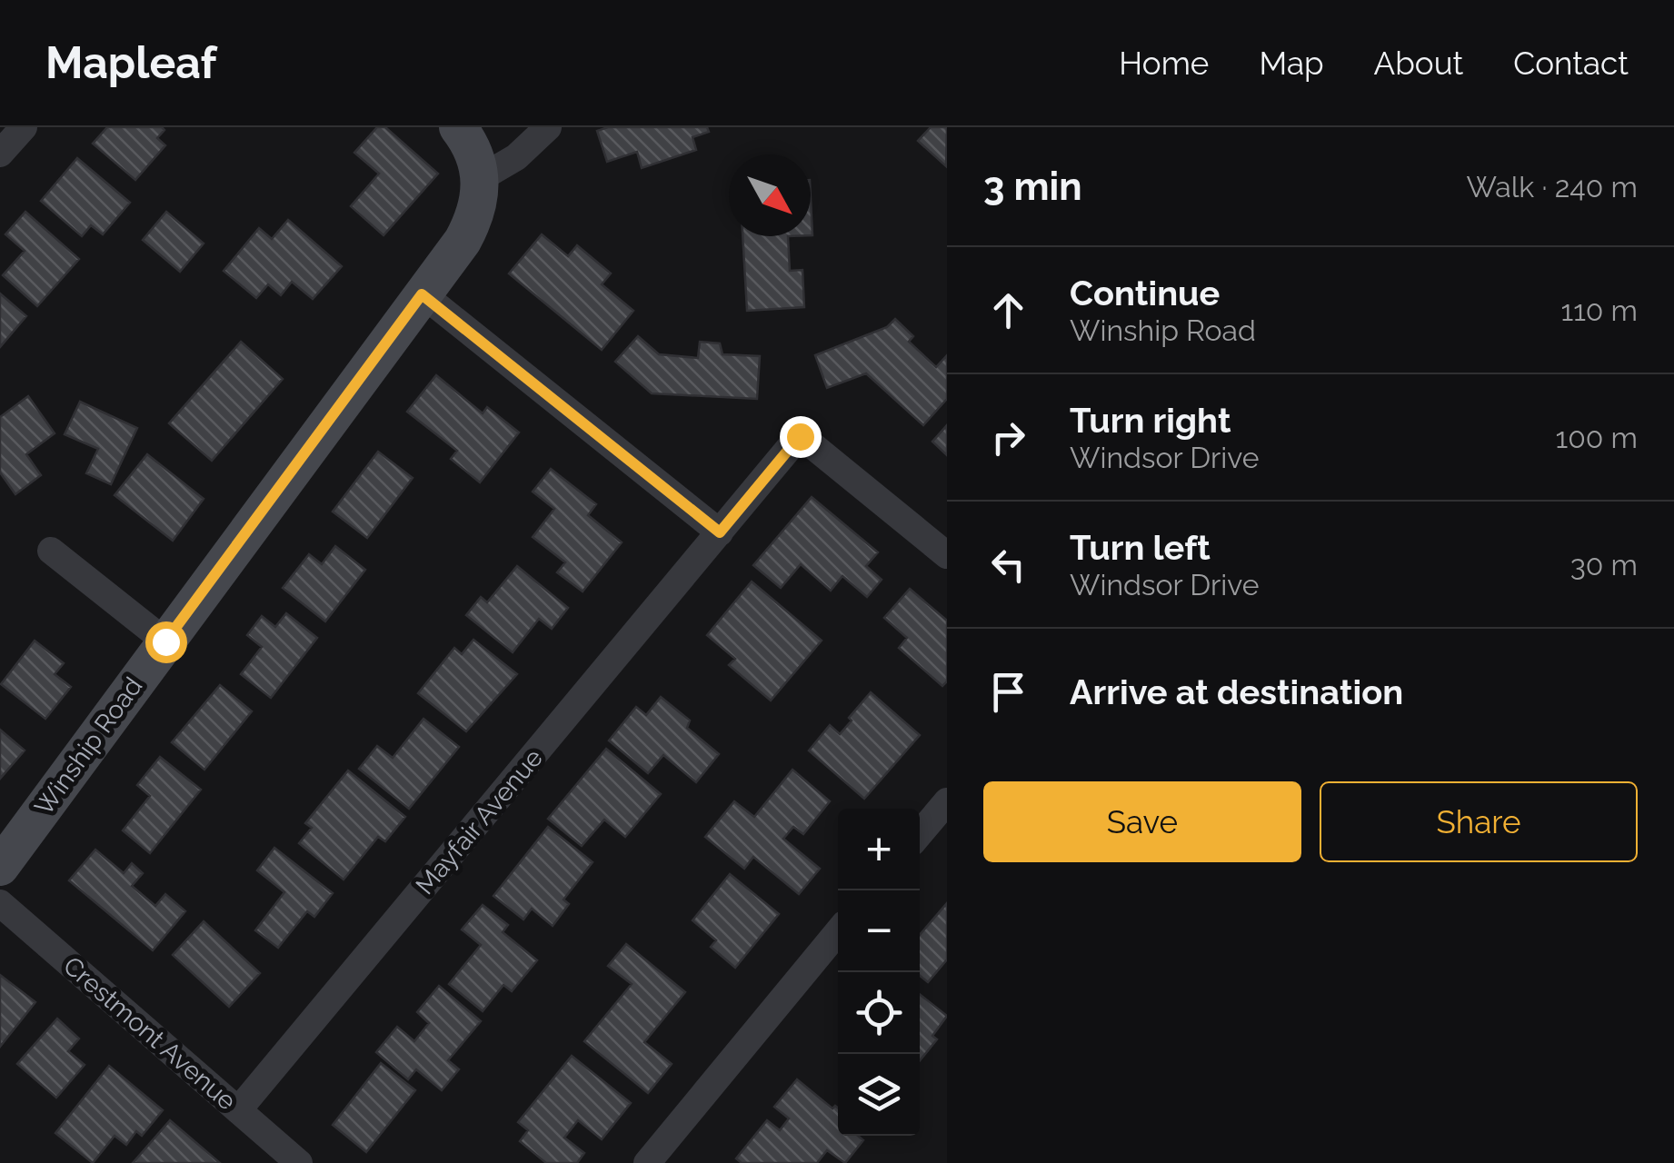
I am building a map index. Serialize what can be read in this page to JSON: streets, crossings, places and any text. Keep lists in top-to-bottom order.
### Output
{
  "streets": {
    "street": ["Winship Road", "Mayfair Avenue", "Crestmont Avenue"]
  },
  "crossings": [
    ["Mayfair Avenue", "Crestmont Avenue"]
  ],
  "north": "bottom right",
  "page": {
    "header": "Mapleaf",
    "nav": [
      "Home",
      "Map",
      "About",
      "Contact"
    ],
    "heading": ["3 min", "Walk · 240 m"],
    "list": [
      ["Continue", "Winship Road", "110 m"],
      ["Turn right", "Windsor Drive", "100 m"],
      ["Turn left", "Windsor Drive", "30 m"],
      "Arrive at destination"
    ],
    "buttons": ["Save", "Share"],
    "map_buttons": ["+", "−"]
  }
}
